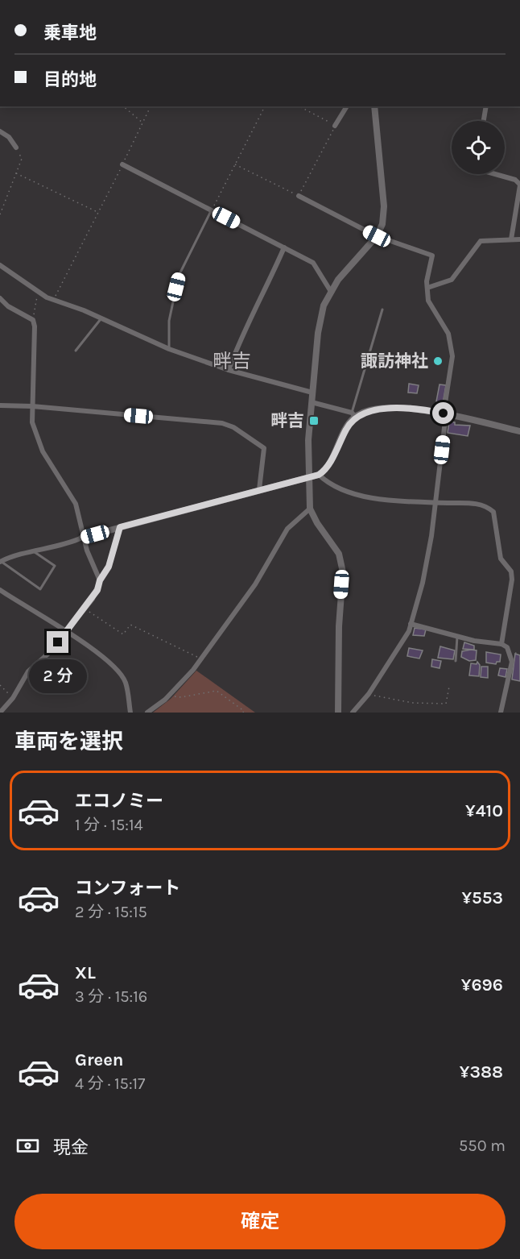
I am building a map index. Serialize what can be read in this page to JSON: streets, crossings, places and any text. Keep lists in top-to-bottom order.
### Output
{
  "districts": ["畔吉"],
  "places": {
    "other": ["諏訪神社"],
    "transit": ["畔吉"]
  },
  "page": {
    "banner": ["乗車地", "目的地"],
    "bubble": "2 分",
    "heading": "車両を選択",
    "list": [
      {
        "name": "エコノミー",
        "note": "1 分 · 15:14",
        "value": "¥410"
      },
      {
        "name": "コンフォート",
        "note": "2 分 · 15:15",
        "value": "¥553"
      },
      {
        "name": "XL",
        "note": "3 分 · 15:16",
        "value": "¥696"
      },
      {
        "name": "Green",
        "note": "4 分 · 15:17",
        "value": "¥388"
      }
    ],
    "pay": ["現金", "550 m"],
    "buttons": "確定"
  }
}
